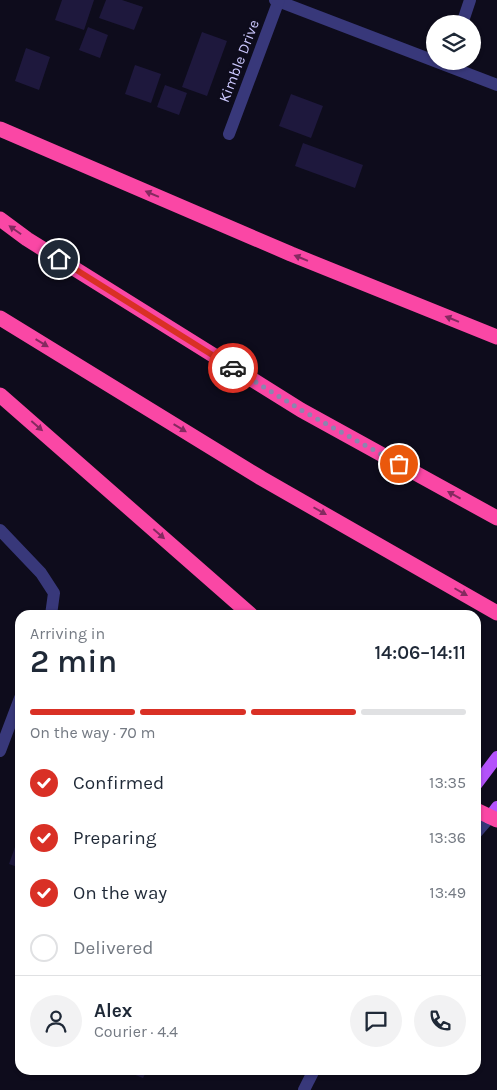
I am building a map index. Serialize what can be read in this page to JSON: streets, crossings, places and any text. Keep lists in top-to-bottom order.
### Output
{
  "streets": {
    "street": ["Kimble Drive"]
  },
  "page": {
    "heading": ["2 min", "Arriving in", "14:06–14:11"],
    "panel": ["Alex", "Courier · 4.4"],
    "bar": "On the way · 70 m",
    "list": [
      ["Confirmed", "13:35"],
      ["Preparing", "13:36"],
      ["On the way", "13:49"],
      "Delivered"
    ]
  }
}
